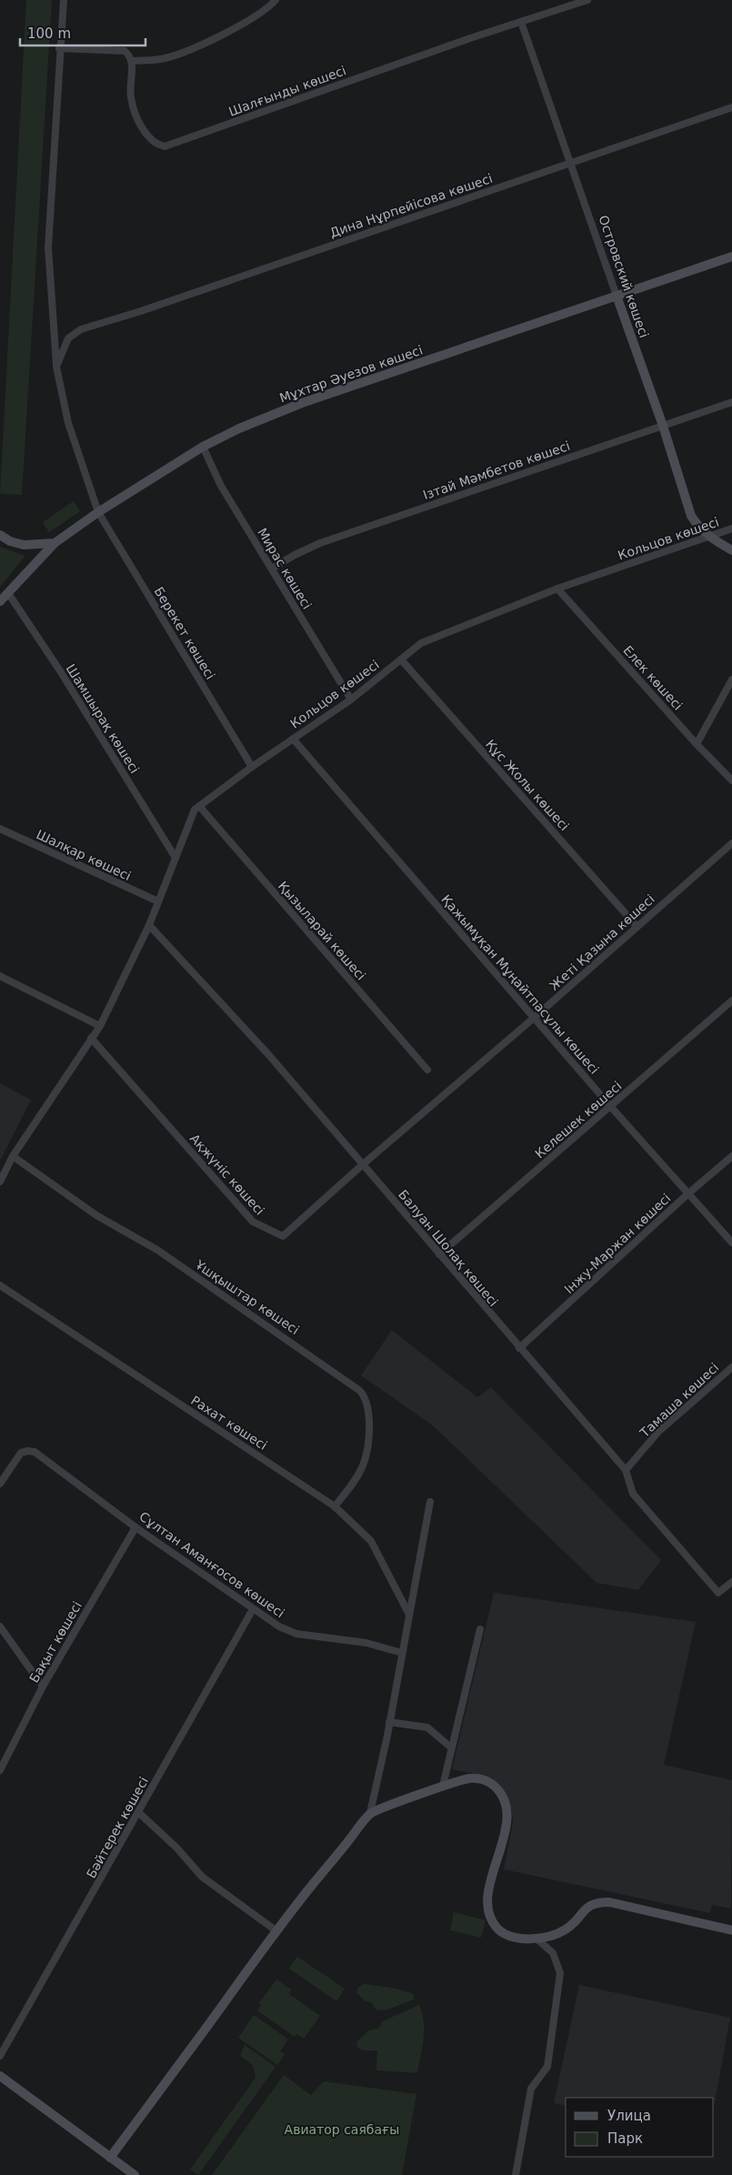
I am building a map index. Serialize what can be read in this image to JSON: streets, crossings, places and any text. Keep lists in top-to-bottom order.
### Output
{
  "streets": {
    "street": [
      "Шалғынды көшесі",
      "Дина Нұрпейісова көшесі",
      "Островский көшесі",
      "Мұхтар Әуезов көшесі",
      "Ізтай Мәмбетов көшесі",
      "Кольцов көшесі",
      "Мирас көшесі",
      "Берекет көшесі",
      "Елек көшесі",
      "Шамшырақ көшесі",
      "Құс Жолы көшесі",
      "Шалқар көшесі",
      "Қызыларай көшесі",
      "Жеті Қазына көшесі",
      "Қажымұқан Мұңайтпасұлы көшесі",
      "Келешек көшесі",
      "Ақжүніс көшесі",
      "Інжу-Маржан көшесі",
      "Балуан Шолақ көшесі",
      "Ұшқыштар көшесі",
      "Тамаша көшесі",
      "Рахат көшесі",
      "Сұлтан Аманғосов көшесі",
      "Бақыт көшесі",
      "Бәйтерек көшесі"
    ]
  },
  "crossings": [
    ["Шалғынды көшесі", "Островский көшесі"],
    ["Дина Нұрпейісова көшесі", "Островский көшесі"],
    ["Дина Нұрпейісова көшесі", "Берекет көшесі"],
    ["Островский көшесі", "Мұхтар Әуезов көшесі"],
    ["Островский көшесі", "Ізтай Мәмбетов көшесі"],
    ["Островский көшесі", "Кольцов көшесі"],
    ["Мұхтар Әуезов көшесі", "Мирас көшесі"],
    ["Мұхтар Әуезов көшесі", "Берекет көшесі"],
    ["Мұхтар Әуезов көшесі", "Шамшырақ көшесі"],
    ["Ізтай Мәмбетов көшесі", "Мирас көшесі"],
    ["Кольцов көшесі", "Мирас көшесі"],
    ["Кольцов көшесі", "Берекет көшесі"],
    ["Кольцов көшесі", "Елек көшесі"],
    ["Кольцов көшесі", "Шамшырақ көшесі"],
    ["Кольцов көшесі", "Құс Жолы көшесі"],
    ["Кольцов көшесі", "Шалқар көшесі"],
    ["Кольцов көшесі", "Қызыларай көшесі"],
    ["Кольцов көшесі", "Қажымұқан Мұңайтпасұлы көшесі"],
    ["Кольцов көшесі", "Ақжүніс көшесі"],
    ["Кольцов көшесі", "Балуан Шолақ көшесі"],
    ["Кольцов көшесі", "Ұшқыштар көшесі"],
    ["Құс Жолы көшесі", "Жеті Қазына көшесі"],
    ["Жеті Қазына көшесі", "Қажымұқан Мұңайтпасұлы көшесі"],
    ["Жеті Қазына көшесі", "Ақжүніс көшесі"],
    ["Жеті Қазына көшесі", "Балуан Шолақ көшесі"],
    ["Қажымұқан Мұңайтпасұлы көшесі", "Келешек көшесі"],
    ["Қажымұқан Мұңайтпасұлы көшесі", "Інжу-Маржан көшесі"],
    ["Келешек көшесі", "Балуан Шолақ көшесі"],
    ["Ақжүніс көшесі", "Балуан Шолақ көшесі"],
    ["Інжу-Маржан көшесі", "Балуан Шолақ көшесі"],
    ["Балуан Шолақ көшесі", "Тамаша көшесі"],
    ["Ұшқыштар көшесі", "Рахат көшесі"],
    ["Сұлтан Аманғосов көшесі", "Бақыт көшесі"],
    ["Сұлтан Аманғосов көшесі", "Бәйтерек көшесі"]
  ],
  "parks": ["Авиатор саябағы"],
  "legend": ["Улица", "Парк"],
  "scale_bar": "100 m"
}
